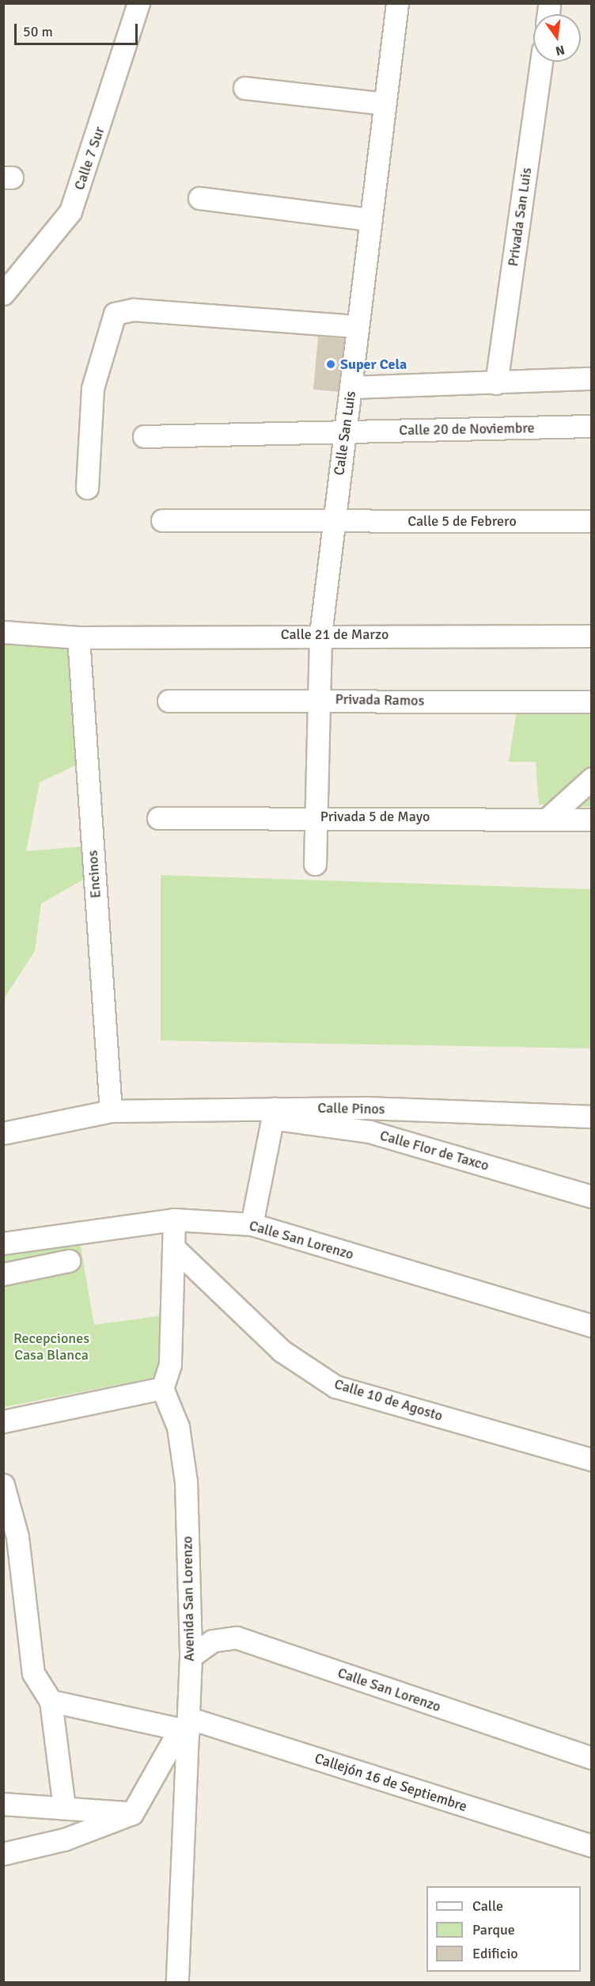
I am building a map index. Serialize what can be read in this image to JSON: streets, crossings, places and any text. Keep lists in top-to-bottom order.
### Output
{
  "streets": {
    "street": [
      "Calle 7 Sur",
      "Privada San Luis",
      "Calle 20 de Noviembre",
      "Calle San Luis",
      "Calle 5 de Febrero",
      "Calle 21 de Marzo",
      "Privada Ramos",
      "Privada 5 de Mayo",
      "Encinos",
      "Calle Pinos",
      "Calle Flor de Taxco",
      "Calle San Lorenzo",
      "Calle 10 de Agosto",
      "Avenida San Lorenzo",
      "Callejón 16 de Septiembre"
    ]
  },
  "crossings": [
    ["Calle 20 de Noviembre", "Calle San Luis"],
    ["Calle San Luis", "Calle 5 de Febrero"],
    ["Calle San Luis", "Calle 21 de Marzo"],
    ["Calle San Luis", "Privada Ramos"],
    ["Calle San Luis", "Privada 5 de Mayo"],
    ["Calle 21 de Marzo", "Encinos"],
    ["Encinos", "Calle Pinos"],
    ["Calle Pinos", "Calle Flor de Taxco"],
    ["Calle San Lorenzo", "Avenida San Lorenzo"],
    ["Avenida San Lorenzo", "Callejón 16 de Septiembre"]
  ],
  "parks": ["Recepciones Casa Blanca"],
  "places": ["Super Cela"],
  "legend": ["Calle", "Parque", "Edificio"],
  "scale_bar": "50 m",
  "north": "bottom"
}
